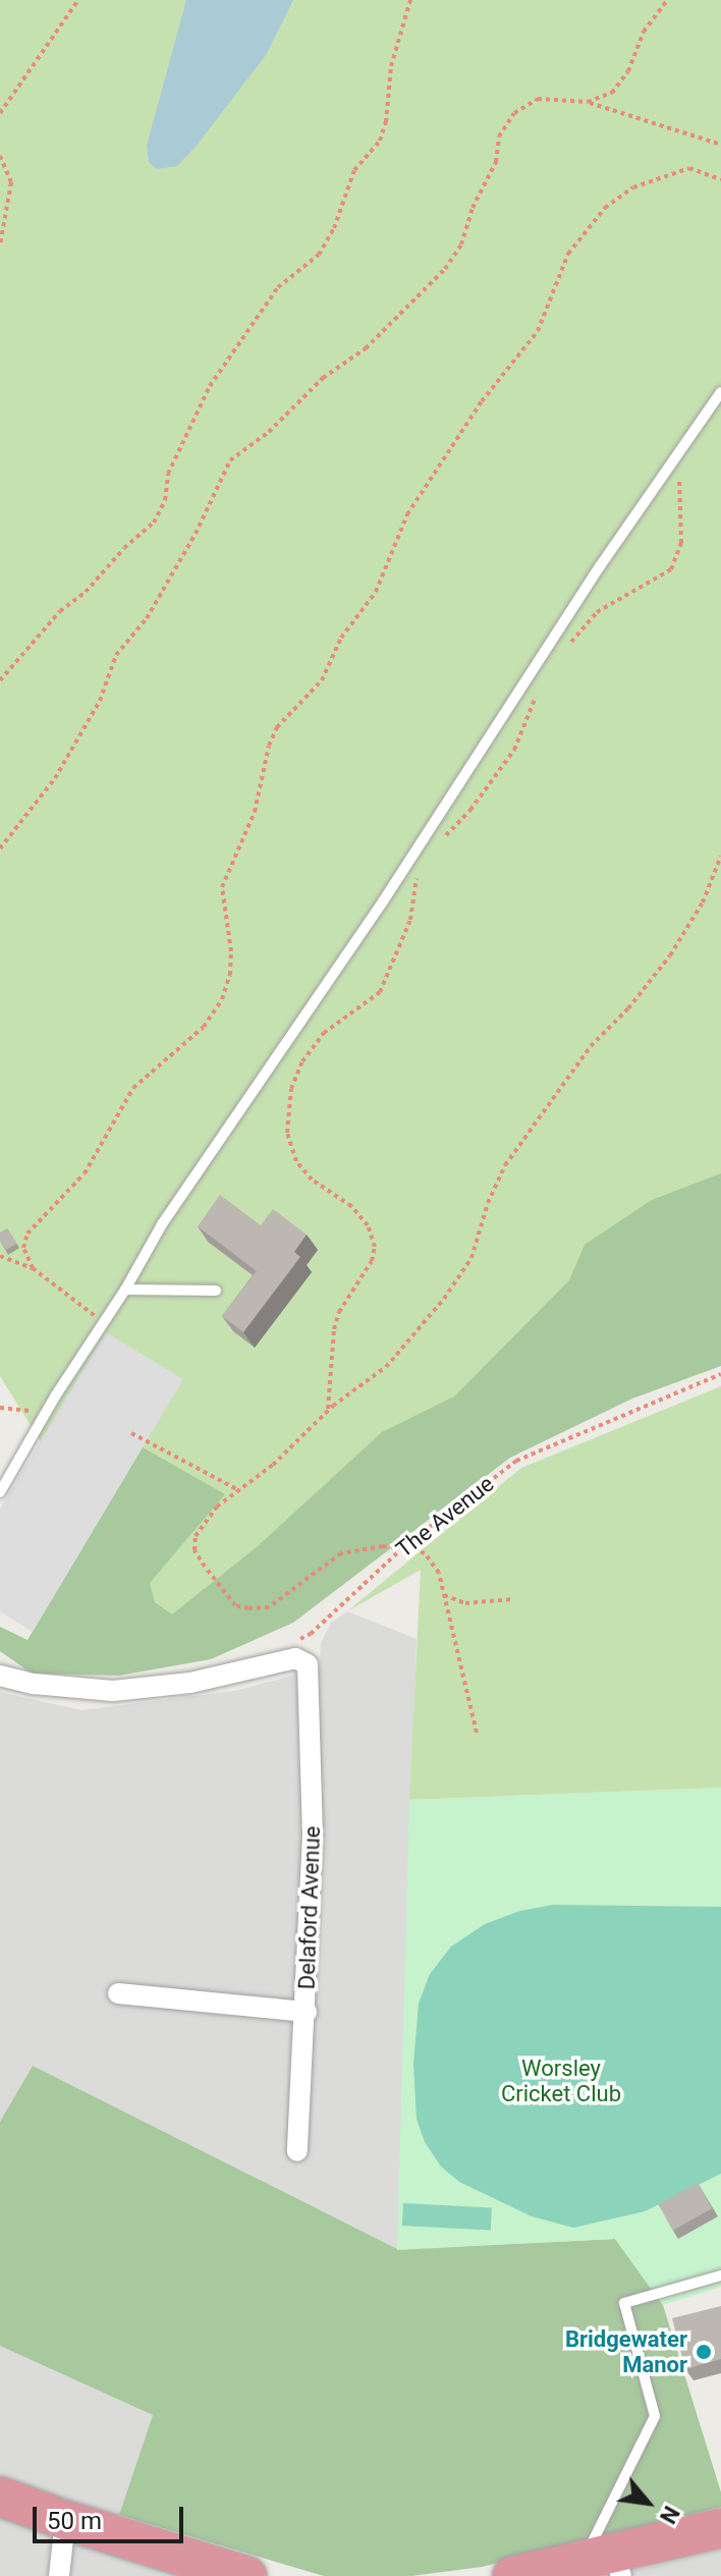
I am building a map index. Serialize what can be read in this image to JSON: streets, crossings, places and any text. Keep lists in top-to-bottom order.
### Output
{
  "streets": {
    "street": ["Delaford Avenue"],
    "path": ["The Avenue"]
  },
  "parks": ["Worsley Cricket Club"],
  "places": ["Bridgewater Manor"],
  "scale_bar": "50 m",
  "north": "bottom right"
}
